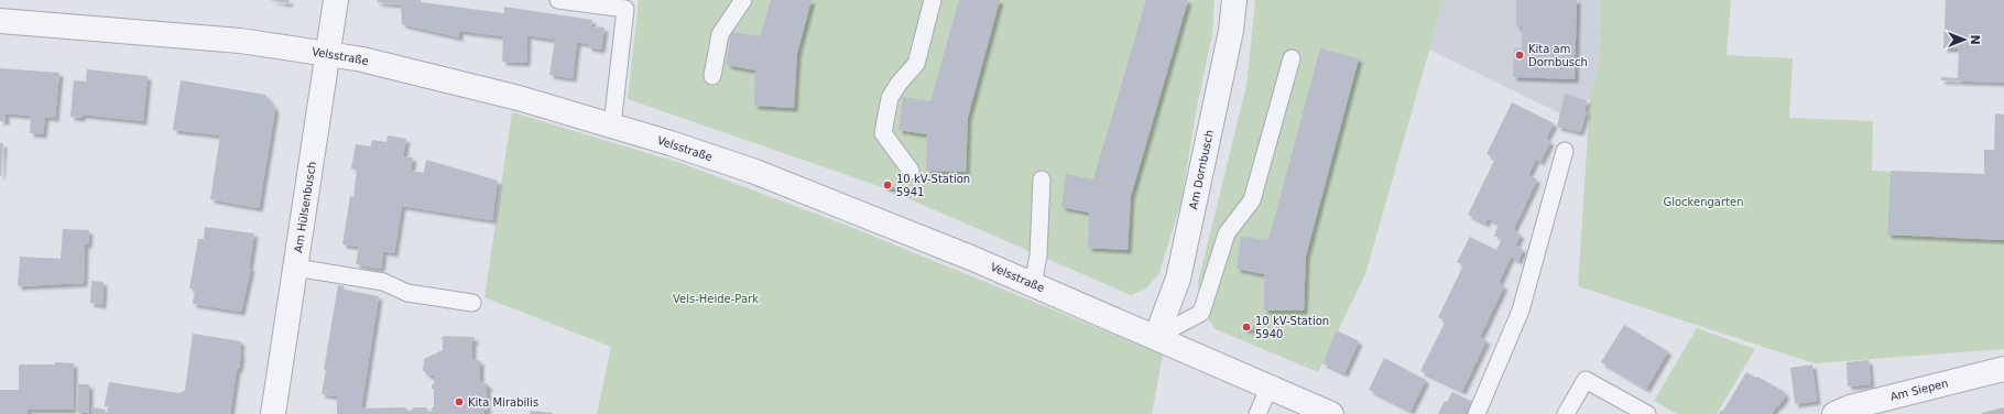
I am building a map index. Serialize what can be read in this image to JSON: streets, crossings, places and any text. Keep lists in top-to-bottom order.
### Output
{
  "streets": {
    "street": [
      "Velsstraße",
      "Am Dornbusch",
      "Am Hülsenbusch",
      "Am Siepen"
    ]
  },
  "crossings": [
    ["Velsstraße", "Am Dornbusch"],
    ["Velsstraße", "Am Hülsenbusch"]
  ],
  "parks": ["Glockengarten", "Vels-Heide-Park"],
  "places": [
    "Kita am Dornbusch",
    "10 kV-Station 5941",
    "10 kV-Station 5940",
    "Kita Mirabilis"
  ],
  "north": "right"
}
